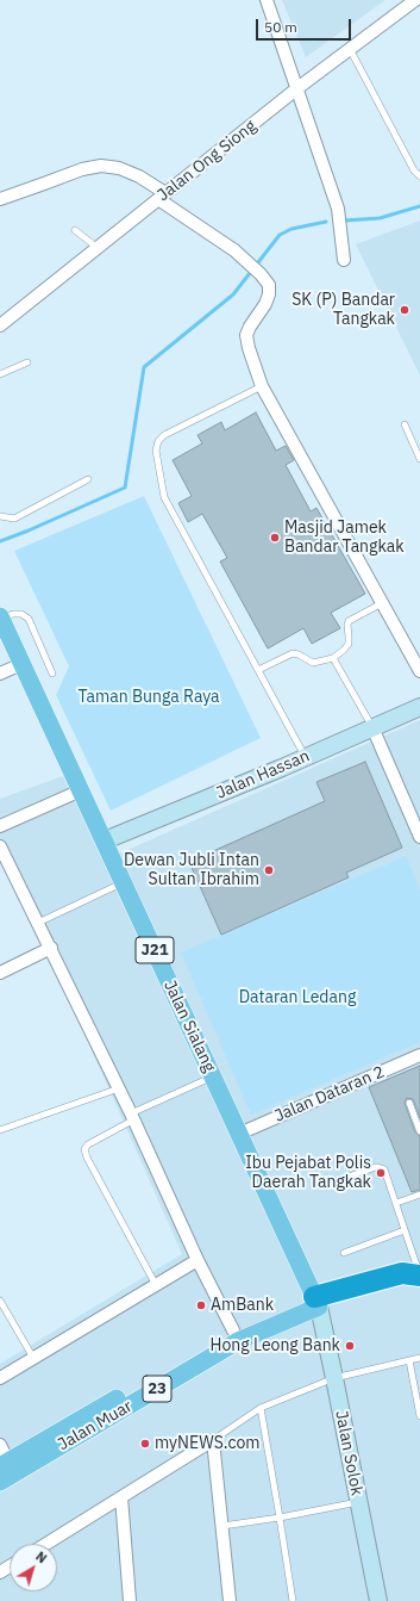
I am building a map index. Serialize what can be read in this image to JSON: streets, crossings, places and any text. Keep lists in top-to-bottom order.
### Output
{
  "streets": {
    "highway": ["23"],
    "main road": ["J21", "Jalan Sialang", "Jalan Muar"],
    "street": [
      "Jalan Ong Siong",
      "Jalan Hassan",
      "Jalan Dataran 2",
      "Jalan Solok"
    ]
  },
  "crossings": [
    ["Jalan Hassan", "Jalan Sialang"],
    ["Jalan Sialang", "Jalan Dataran 2"],
    ["Jalan Sialang", "23"],
    ["Jalan Sialang", "Jalan Muar"],
    ["Jalan Sialang", "Jalan Solok"],
    ["23", "Jalan Muar"],
    ["23", "Jalan Solok"],
    ["Jalan Muar", "Jalan Solok"]
  ],
  "parks": ["Taman Bunga Raya", "Dataran Ledang"],
  "places": [
    "SK (P) Bandar Tangkak",
    "Masjid Jamek Bandar Tangkak",
    "Dewan Jubli Intan Sultan Ibrahim",
    "Ibu Pejabat Polis Daerah Tangkak",
    "AmBank",
    "Hong Leong Bank",
    "myNEWS.com"
  ],
  "scale_bar": "50 m",
  "north": "top right"
}
